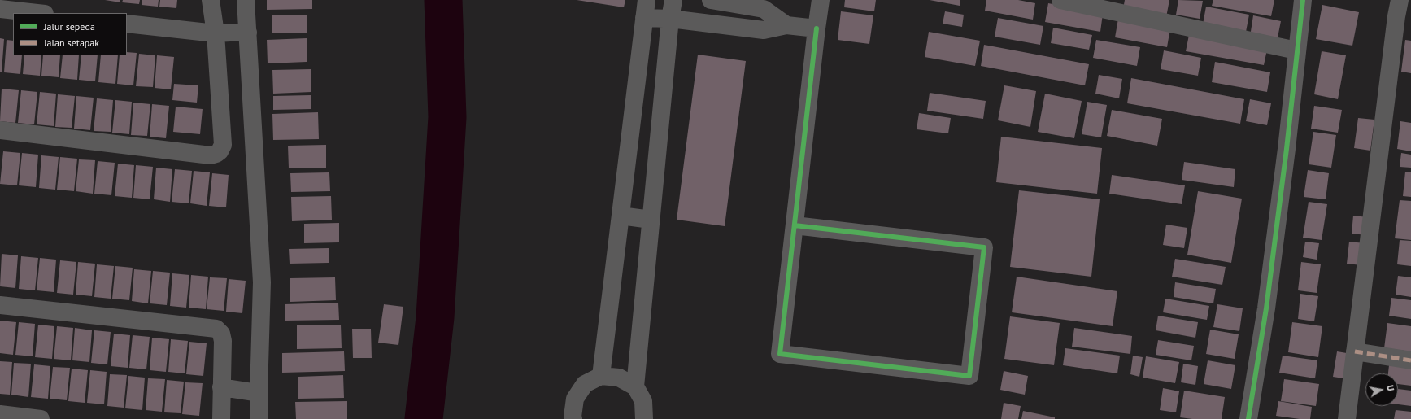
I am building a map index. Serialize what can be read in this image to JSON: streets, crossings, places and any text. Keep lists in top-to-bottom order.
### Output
{
  "legend": ["Jalur sepeda", "Jalan setapak"],
  "north": "right"
}
